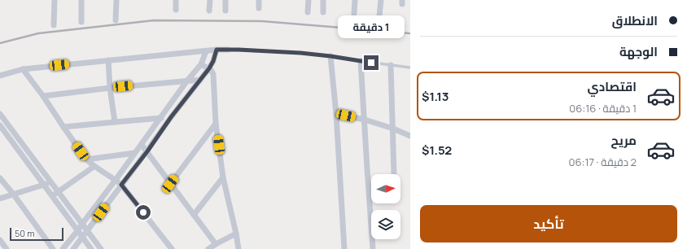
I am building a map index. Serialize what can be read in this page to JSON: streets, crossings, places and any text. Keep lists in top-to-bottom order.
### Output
{
  "scale_bar": "50 m",
  "north": "right",
  "page": {
    "banner": ["الانطلاق", "الوجهة"],
    "bubble": "1 دقيقة",
    "list": [
      {
        "name": "اقتصادي",
        "note": "1 دقيقة · 06:16",
        "value": "$1.13"
      },
      {
        "name": "مريح",
        "note": "2 دقيقة · 06:17",
        "value": "$1.52"
      }
    ],
    "buttons": "تأكيد",
    "scale": "50 m"
  }
}
